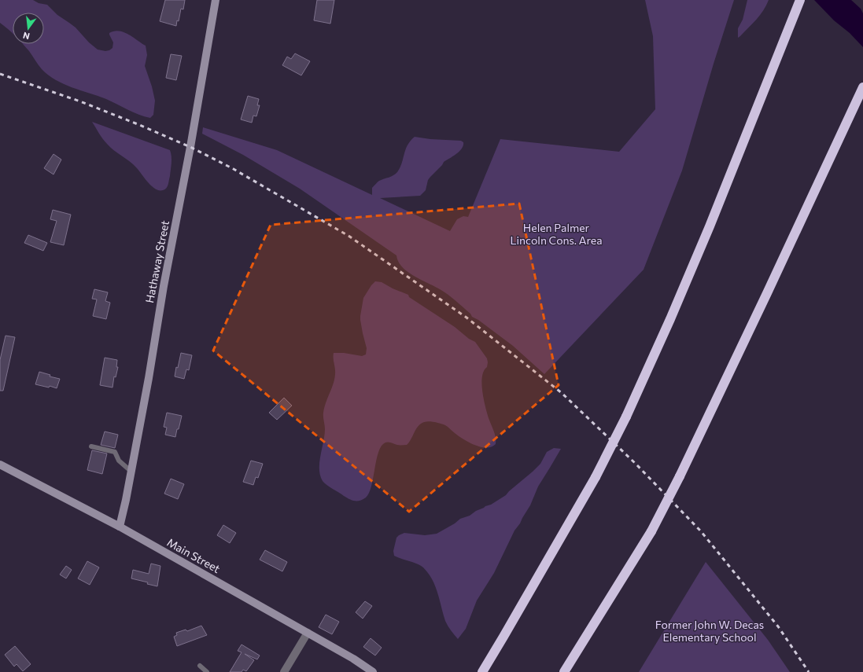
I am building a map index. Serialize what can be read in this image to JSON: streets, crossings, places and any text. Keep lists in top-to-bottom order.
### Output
{
  "streets": {
    "street": ["Hathaway Street", "Main Street"]
  },
  "crossings": [
    ["Hathaway Street", "Main Street"]
  ],
  "parks": ["Helen Palmer Lincoln Cons. Area", "Former John W. Decas Elementary School"],
  "north": "bottom"
}
